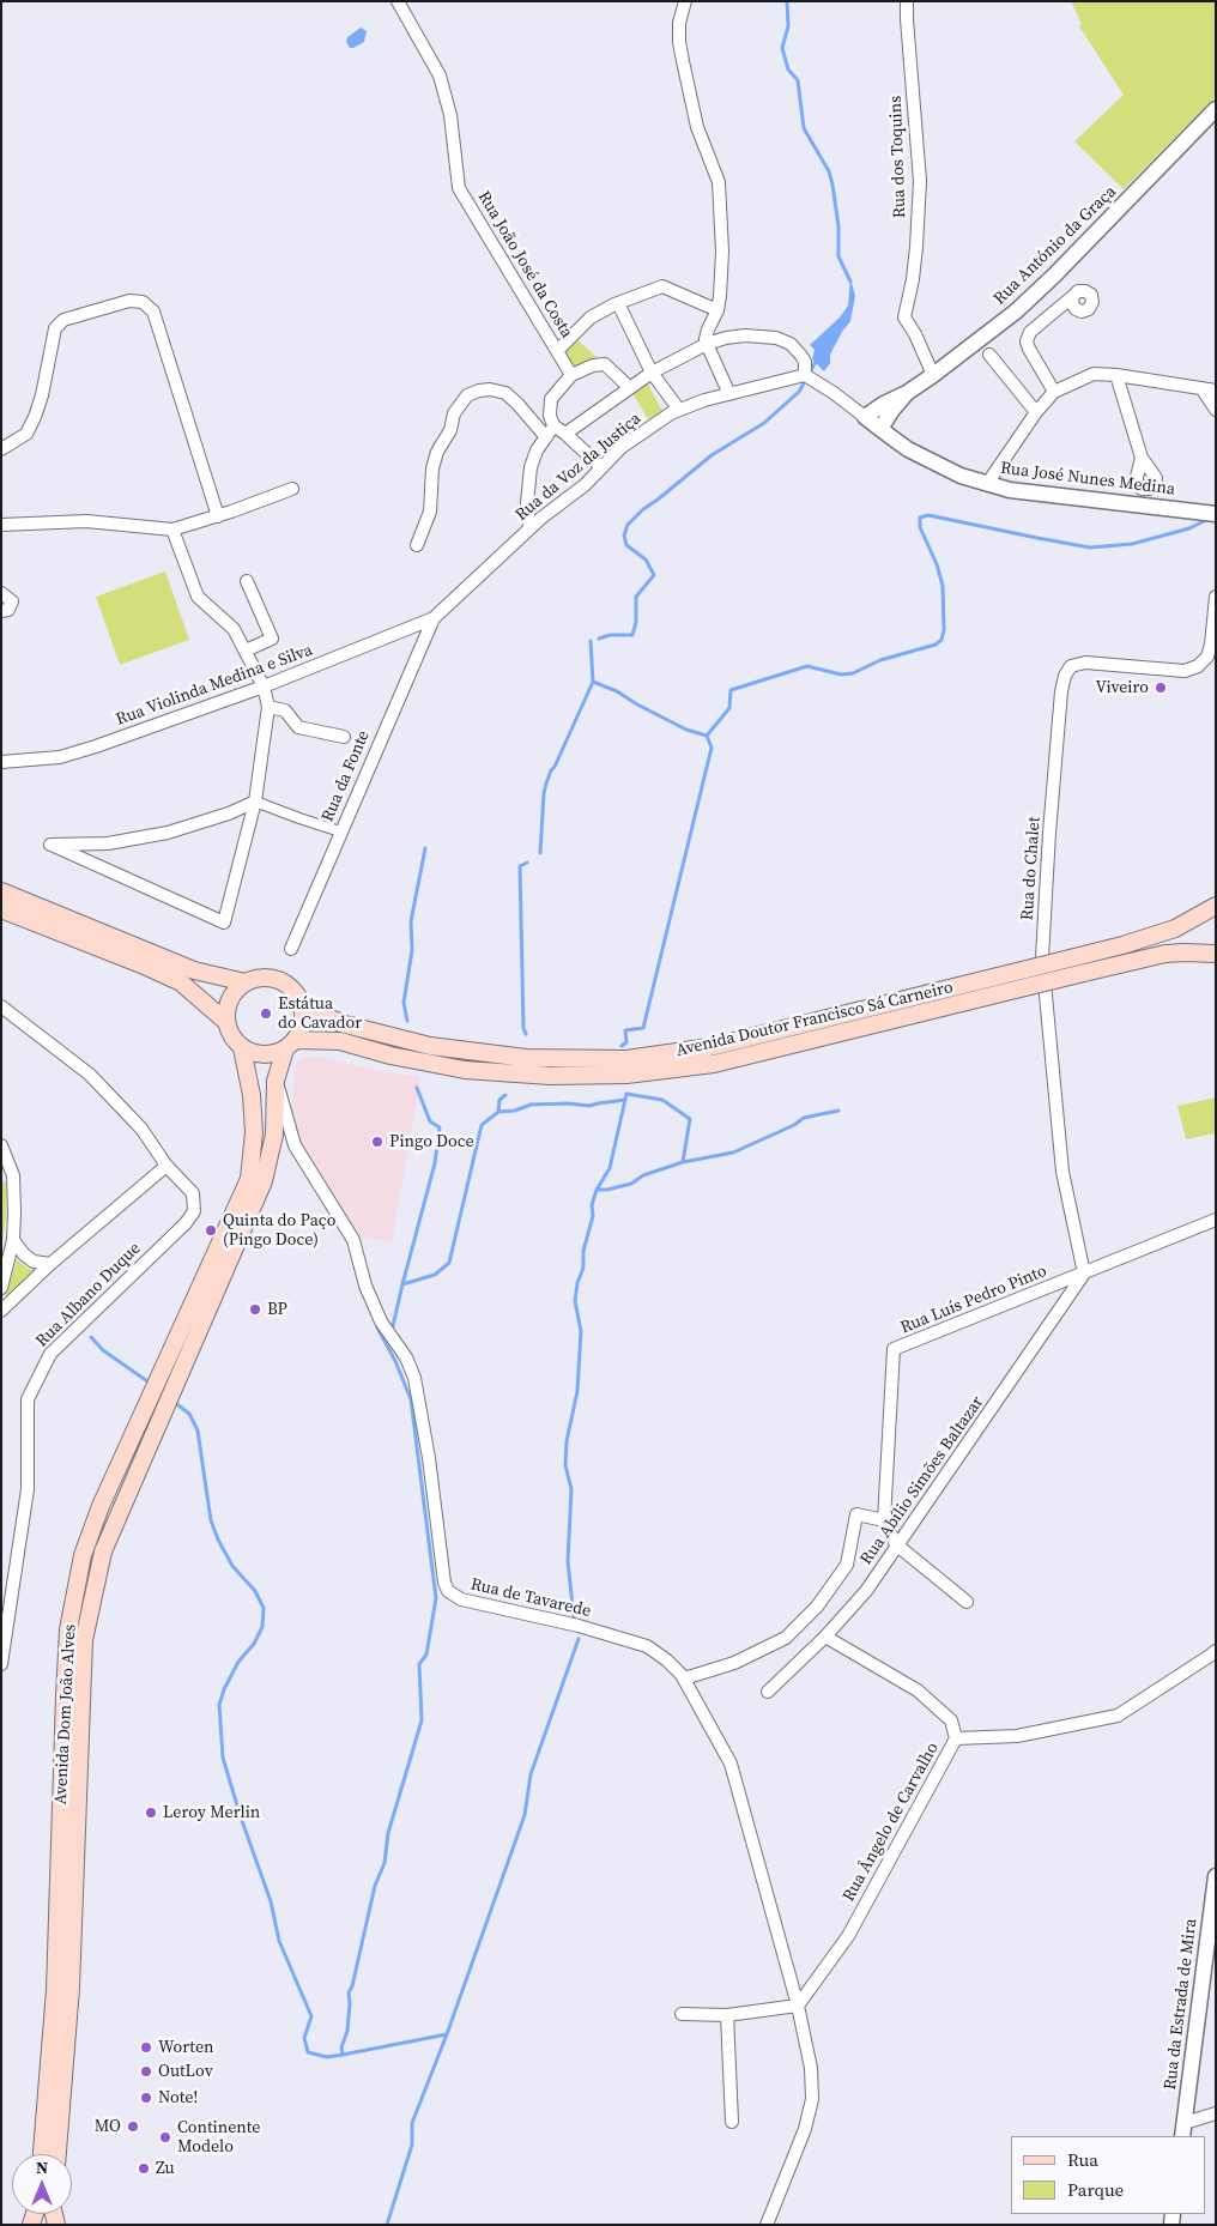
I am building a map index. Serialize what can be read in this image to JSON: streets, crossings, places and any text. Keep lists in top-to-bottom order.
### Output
{
  "streets": {
    "main road": ["Avenida Doutor Francisco Sá Carneiro", "Avenida Dom João Alves"],
    "street": [
      "Rua dos Toquins",
      "Rua António da Graça",
      "Rua João José da Costa",
      "Rua da Voz da Justiça",
      "Rua José Nunes Medina",
      "Rua Violinda Medina e Silva",
      "Rua da Fonte",
      "Rua do Chalet",
      "Rua Albano Duque",
      "Rua Luís Pedro Pinto",
      "Rua Abílio Simões Baltazar",
      "Rua de Tavarede",
      "Rua Ângelo de Carvalho",
      "Rua da Estrada de Mira"
    ]
  },
  "crossings": [
    ["Rua dos Toquins", "Rua António da Graça"],
    ["Rua António da Graça", "Rua José Nunes Medina"],
    ["Rua da Voz da Justiça", "Rua Violinda Medina e Silva"],
    ["Rua da Voz da Justiça", "Rua da Fonte"],
    ["Rua Violinda Medina e Silva", "Rua da Fonte"],
    ["Rua do Chalet", "Rua Luís Pedro Pinto"],
    ["Rua do Chalet", "Rua Abílio Simões Baltazar"],
    ["Avenida Doutor Francisco Sá Carneiro", "Avenida Dom João Alves"],
    ["Rua Luís Pedro Pinto", "Rua Abílio Simões Baltazar"],
    ["Rua de Tavarede", "Avenida Dom João Alves"],
    ["Rua de Tavarede", "Rua Ângelo de Carvalho"]
  ],
  "places": [
    "Viveiro",
    "Estátua do Cavador",
    "Pingo Doce",
    "Quinta do Paço (Pingo Doce)",
    "BP",
    "Leroy Merlin",
    "Worten",
    "OutLov",
    "Note!",
    "MO",
    "Continente Modelo",
    "Zu"
  ],
  "legend": ["Rua", "Parque"],
  "north": "top"
}
